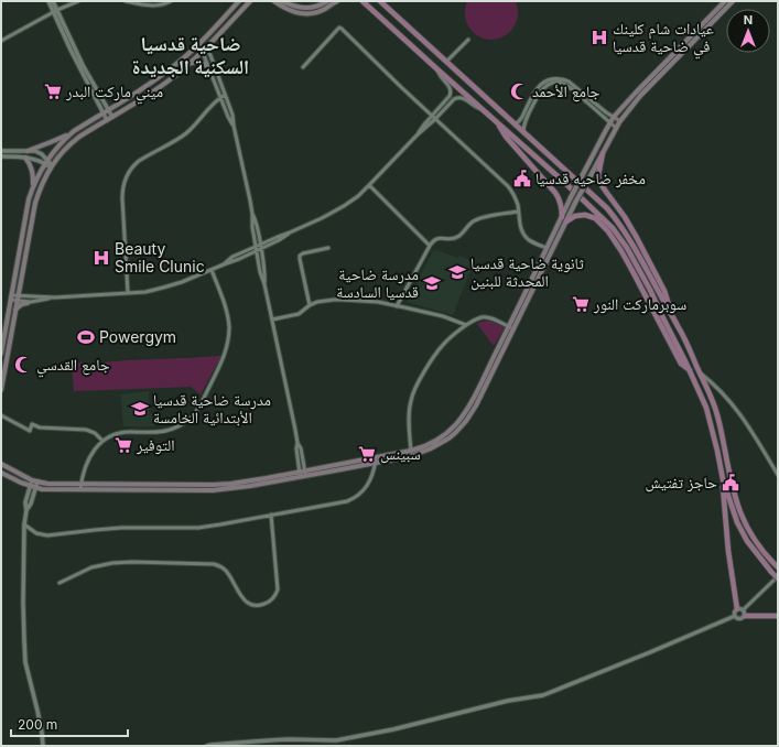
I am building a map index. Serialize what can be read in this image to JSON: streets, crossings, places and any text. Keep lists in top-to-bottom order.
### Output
{
  "districts": ["ضاحية قدسيا السكنية الجديدة"],
  "places": {
    "hospital": ["عيادات شام كلينك في ضاحية قدسيا", "Beauty Smile Clunic"],
    "supermarket": [
      "ميني ماركت البدر",
      "سوبرماركت النور",
      "التوفير",
      "سبينس"
    ],
    "mosque": ["جامع الأحمد", "جامع القدسي"],
    "public building": ["مخفر ضاحيه قدسيا", "حاجز تفتيش"],
    "school or university": ["ثانوية ضاحية قدسيا المحدثة للبنين", "مدرسة ضاحية قدسيا السادسة", "مدرسة ضاحية قدسيا الأبتدائية الخامسة"],
    "sports": ["Powergym"]
  },
  "scale_bar": "200 m",
  "north": "top"
}
